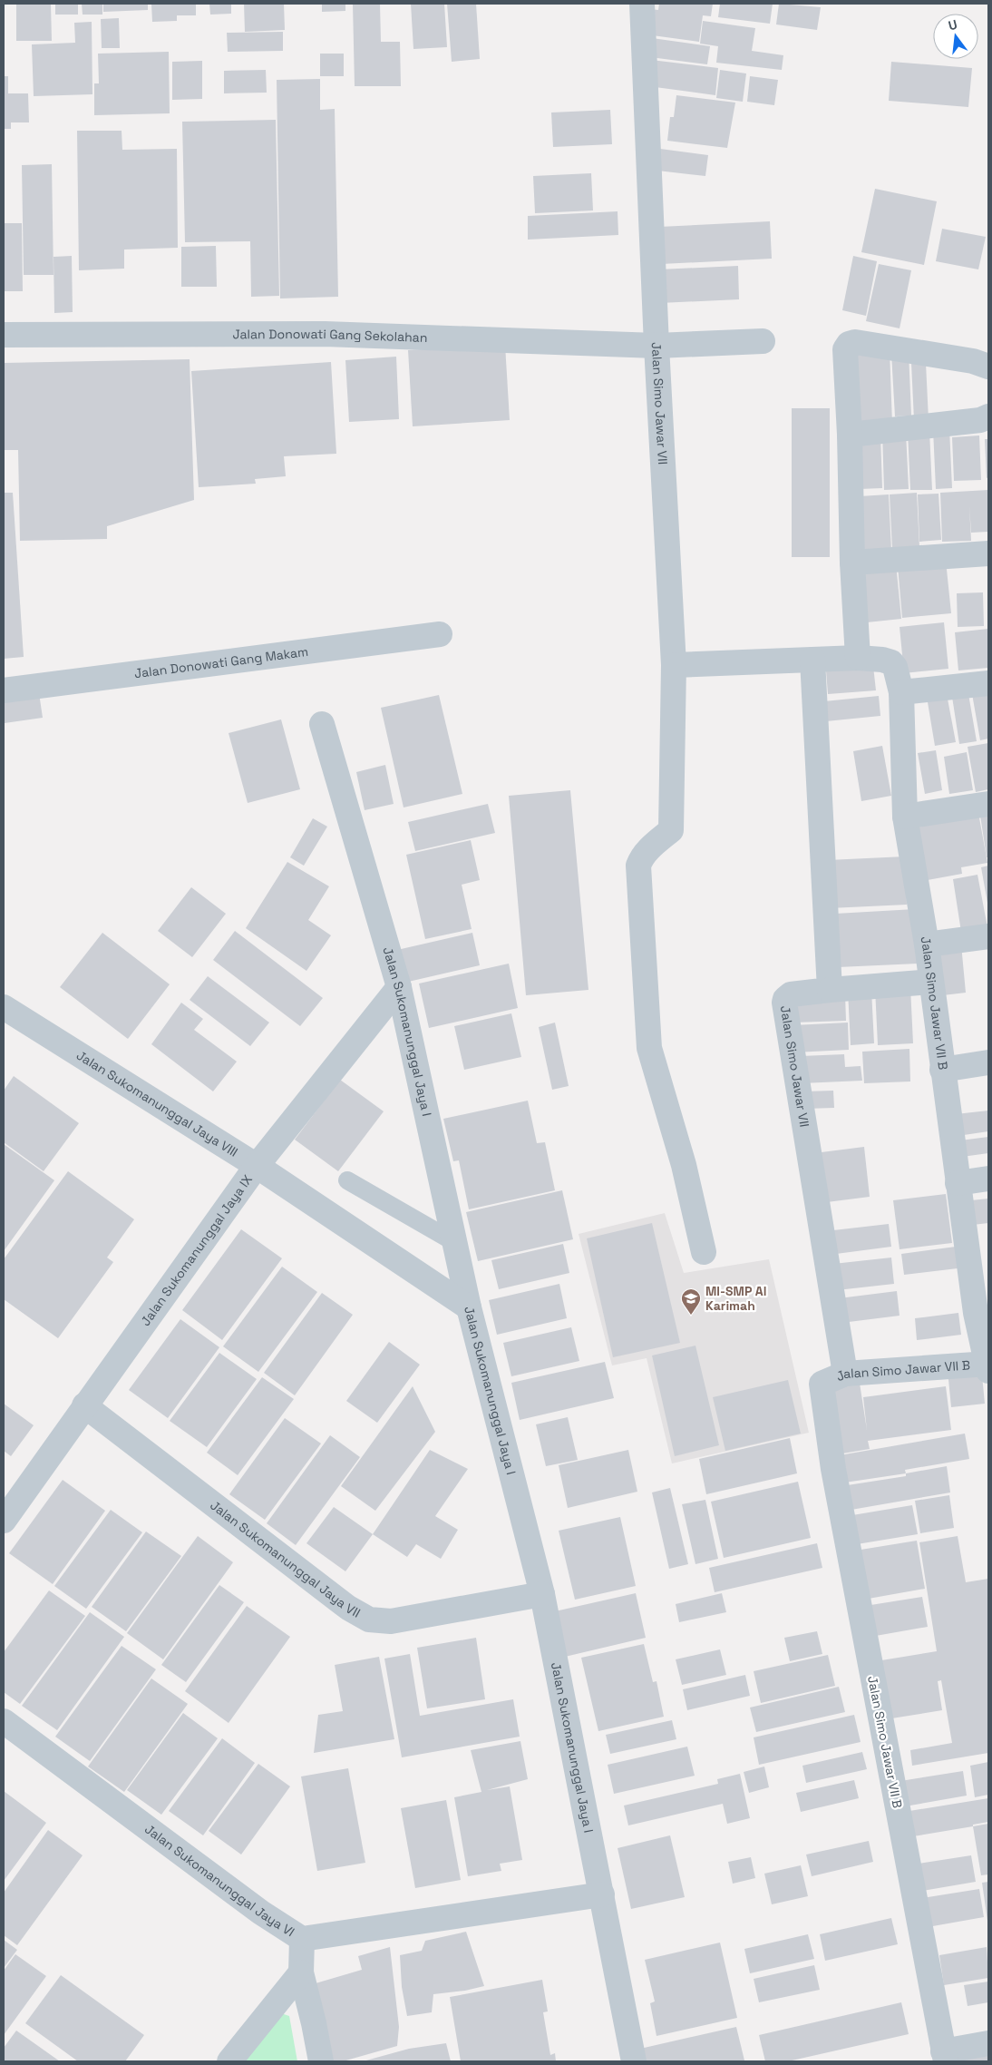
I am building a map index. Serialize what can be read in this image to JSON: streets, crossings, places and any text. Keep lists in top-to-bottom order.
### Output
{
  "streets": {
    "street": [
      "Jalan Donowati Gang Sekolahan",
      "Jalan Simo Jawar VII",
      "Jalan Donowati Gang Makam",
      "Jalan Simo Jawar VII B",
      "Jalan Sukomanunggal Jaya I",
      "Jalan Sukomanunggal Jaya VIII",
      "Jalan Sukomanunggal Jaya IX",
      "Jalan Sukomanunggal Jaya VII",
      "Jalan Sukomanunggal Jaya VI"
    ]
  },
  "crossings": [
    ["Jalan Donowati Gang Sekolahan", "Jalan Simo Jawar VII"],
    ["Jalan Simo Jawar VII", "Jalan Simo Jawar VII B"],
    ["Jalan Sukomanunggal Jaya I", "Jalan Sukomanunggal Jaya VIII"],
    ["Jalan Sukomanunggal Jaya I", "Jalan Sukomanunggal Jaya IX"],
    ["Jalan Sukomanunggal Jaya I", "Jalan Sukomanunggal Jaya VII"],
    ["Jalan Sukomanunggal Jaya I", "Jalan Sukomanunggal Jaya VI"],
    ["Jalan Sukomanunggal Jaya VIII", "Jalan Sukomanunggal Jaya IX"],
    ["Jalan Sukomanunggal Jaya IX", "Jalan Sukomanunggal Jaya VII"]
  ],
  "places": {
    "school or university": ["MI-SMP Al Karimah"]
  },
  "north": "top"
}
